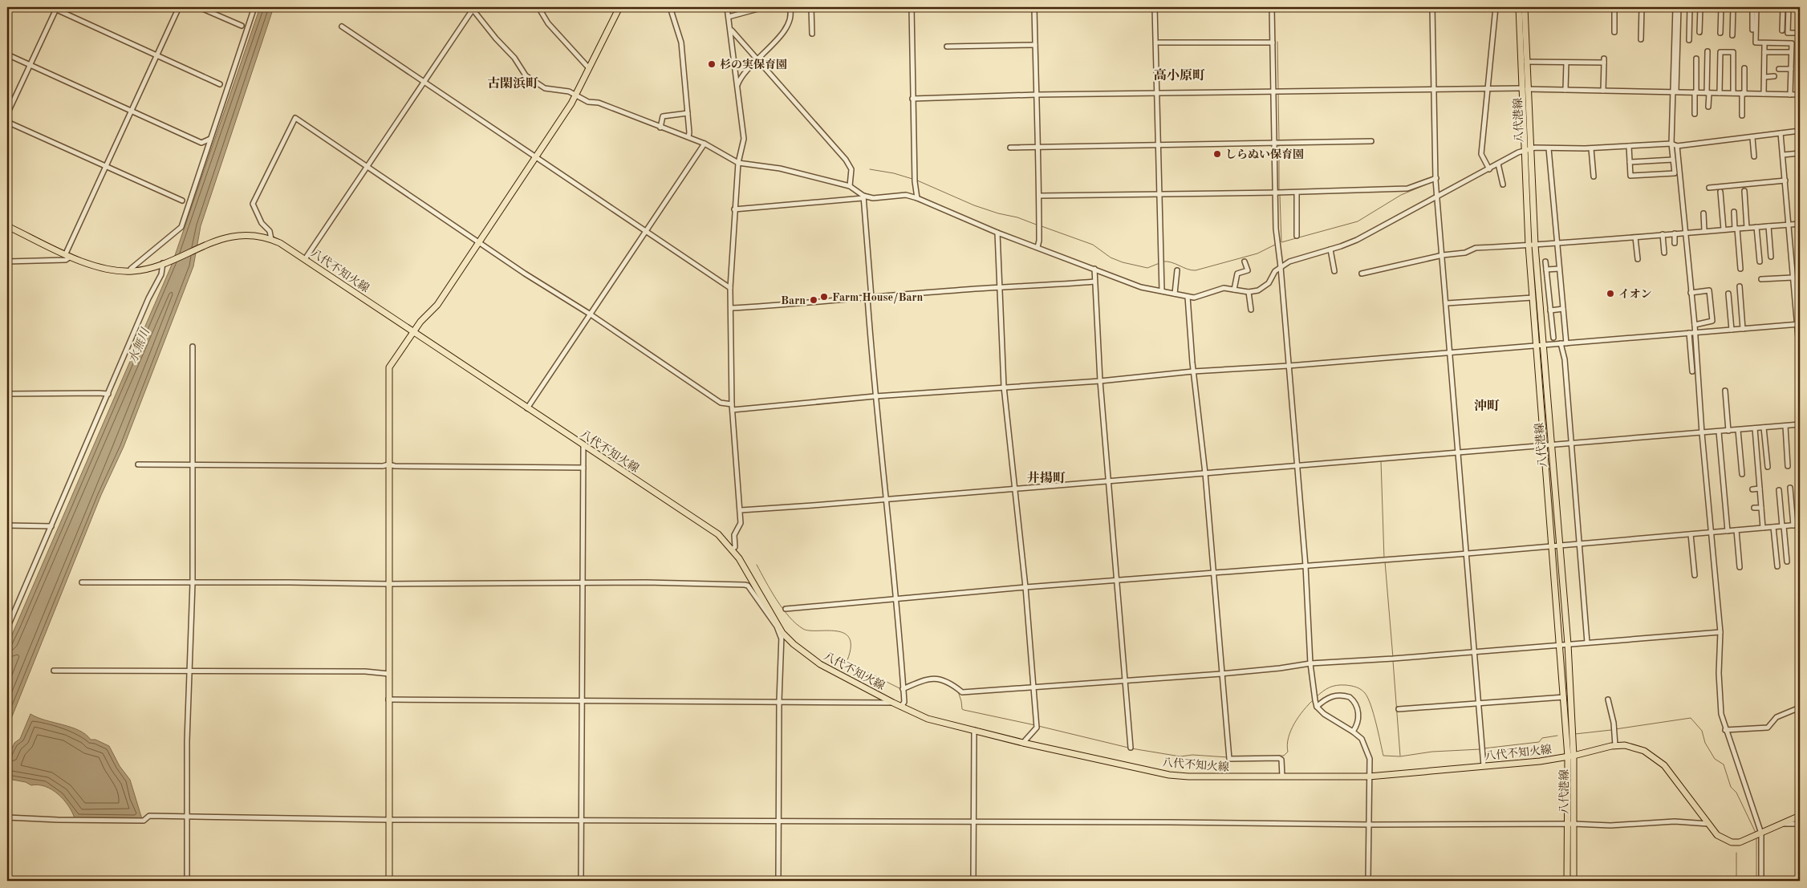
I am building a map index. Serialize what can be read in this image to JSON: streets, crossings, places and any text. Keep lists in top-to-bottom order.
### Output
{
  "streets": {
    "main road": ["八代港線", "八代不知火線"]
  },
  "crossings": [
    ["八代港線", "八代不知火線"]
  ],
  "districts": [
    "高小原町",
    "古閑浜町",
    "沖町",
    "井揚町"
  ],
  "water": ["水無川"],
  "places": [
    "杉の実保育園",
    "しらぬい保育園",
    "イオン",
    "Farm House/Barn",
    "Barn"
  ]
}
